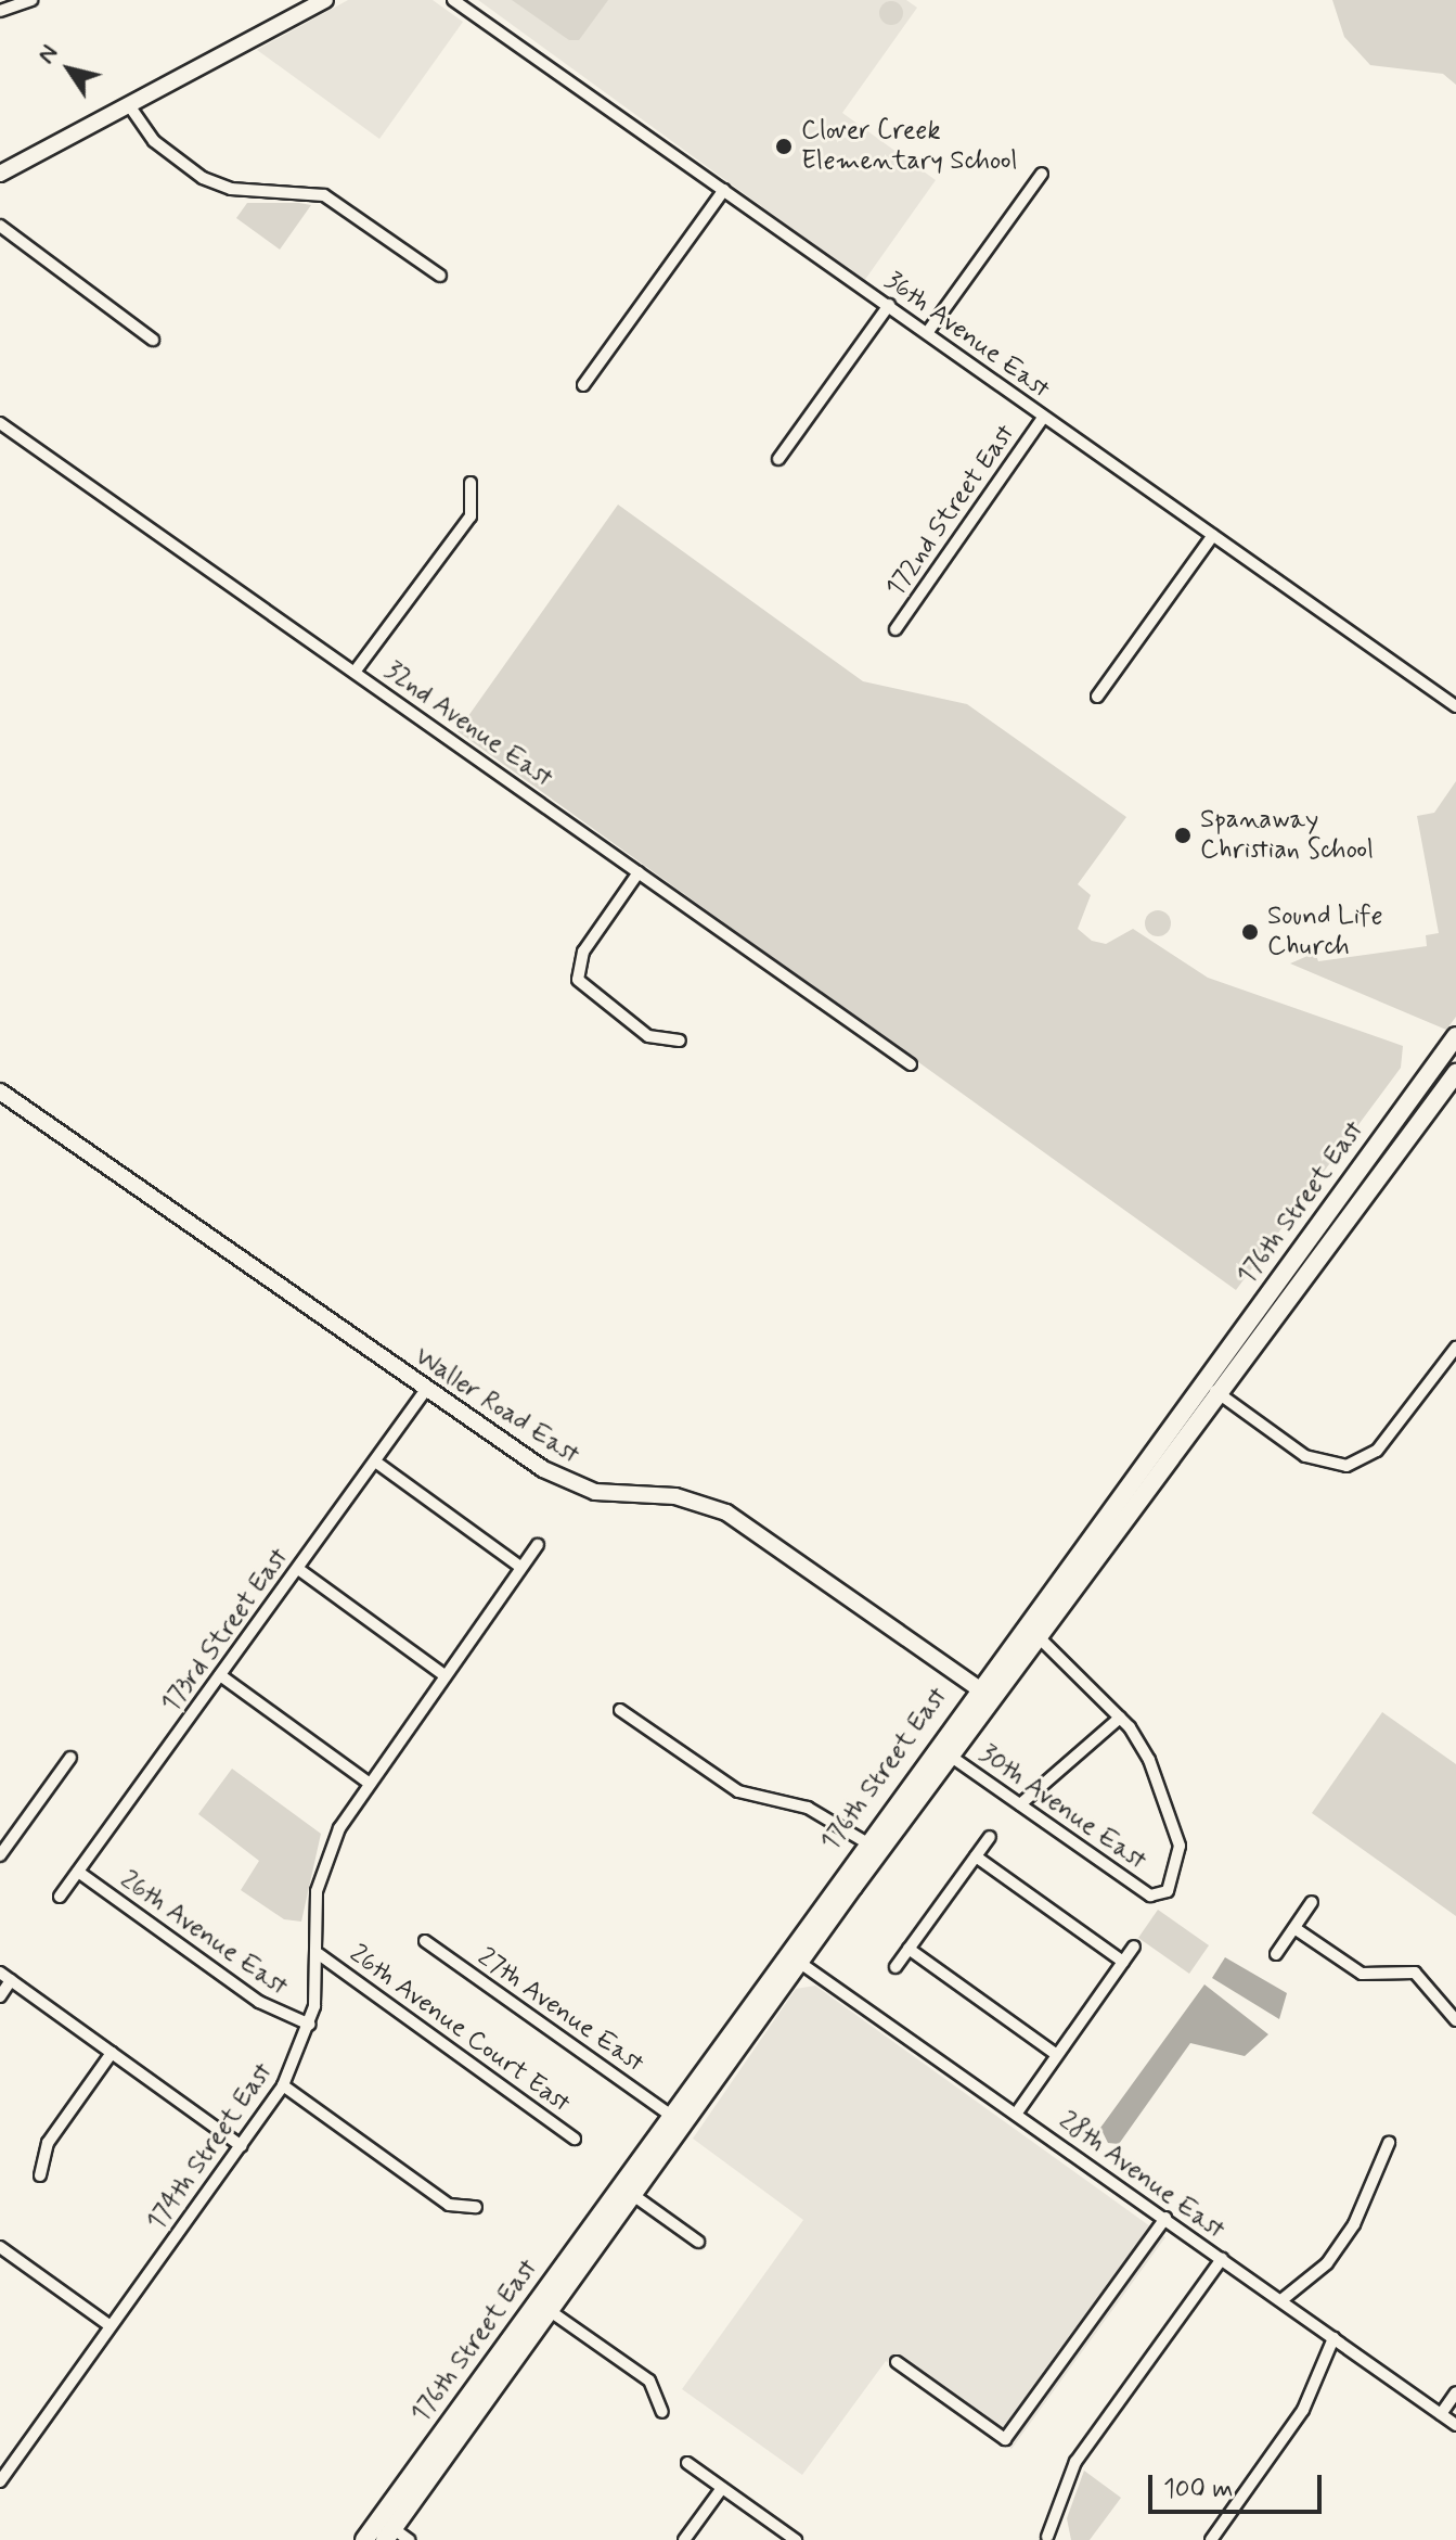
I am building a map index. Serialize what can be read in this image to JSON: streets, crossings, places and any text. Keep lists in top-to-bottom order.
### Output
{
  "streets": {
    "main road": ["176th Street East"],
    "street": [
      "36th Avenue East",
      "172nd Street East",
      "32nd Avenue East",
      "Waller Road East",
      "173rd Street East",
      "30th Avenue East",
      "26th Avenue East",
      "27th Avenue East",
      "26th Avenue Court East",
      "174th Street East",
      "28th Avenue East"
    ]
  },
  "crossings": [
    ["36th Avenue East", "172nd Street East"],
    ["176th Street East", "Waller Road East"],
    ["176th Street East", "30th Avenue East"],
    ["176th Street East", "27th Avenue East"],
    ["176th Street East", "28th Avenue East"],
    ["Waller Road East", "173rd Street East"],
    ["173rd Street East", "26th Avenue East"],
    ["26th Avenue East", "174th Street East"],
    ["26th Avenue Court East", "174th Street East"]
  ],
  "places": ["Clover Creek Elementary School", "Spanaway Christian School", "Sound Life Church"],
  "scale_bar": "100 m",
  "north": "top left"
}
